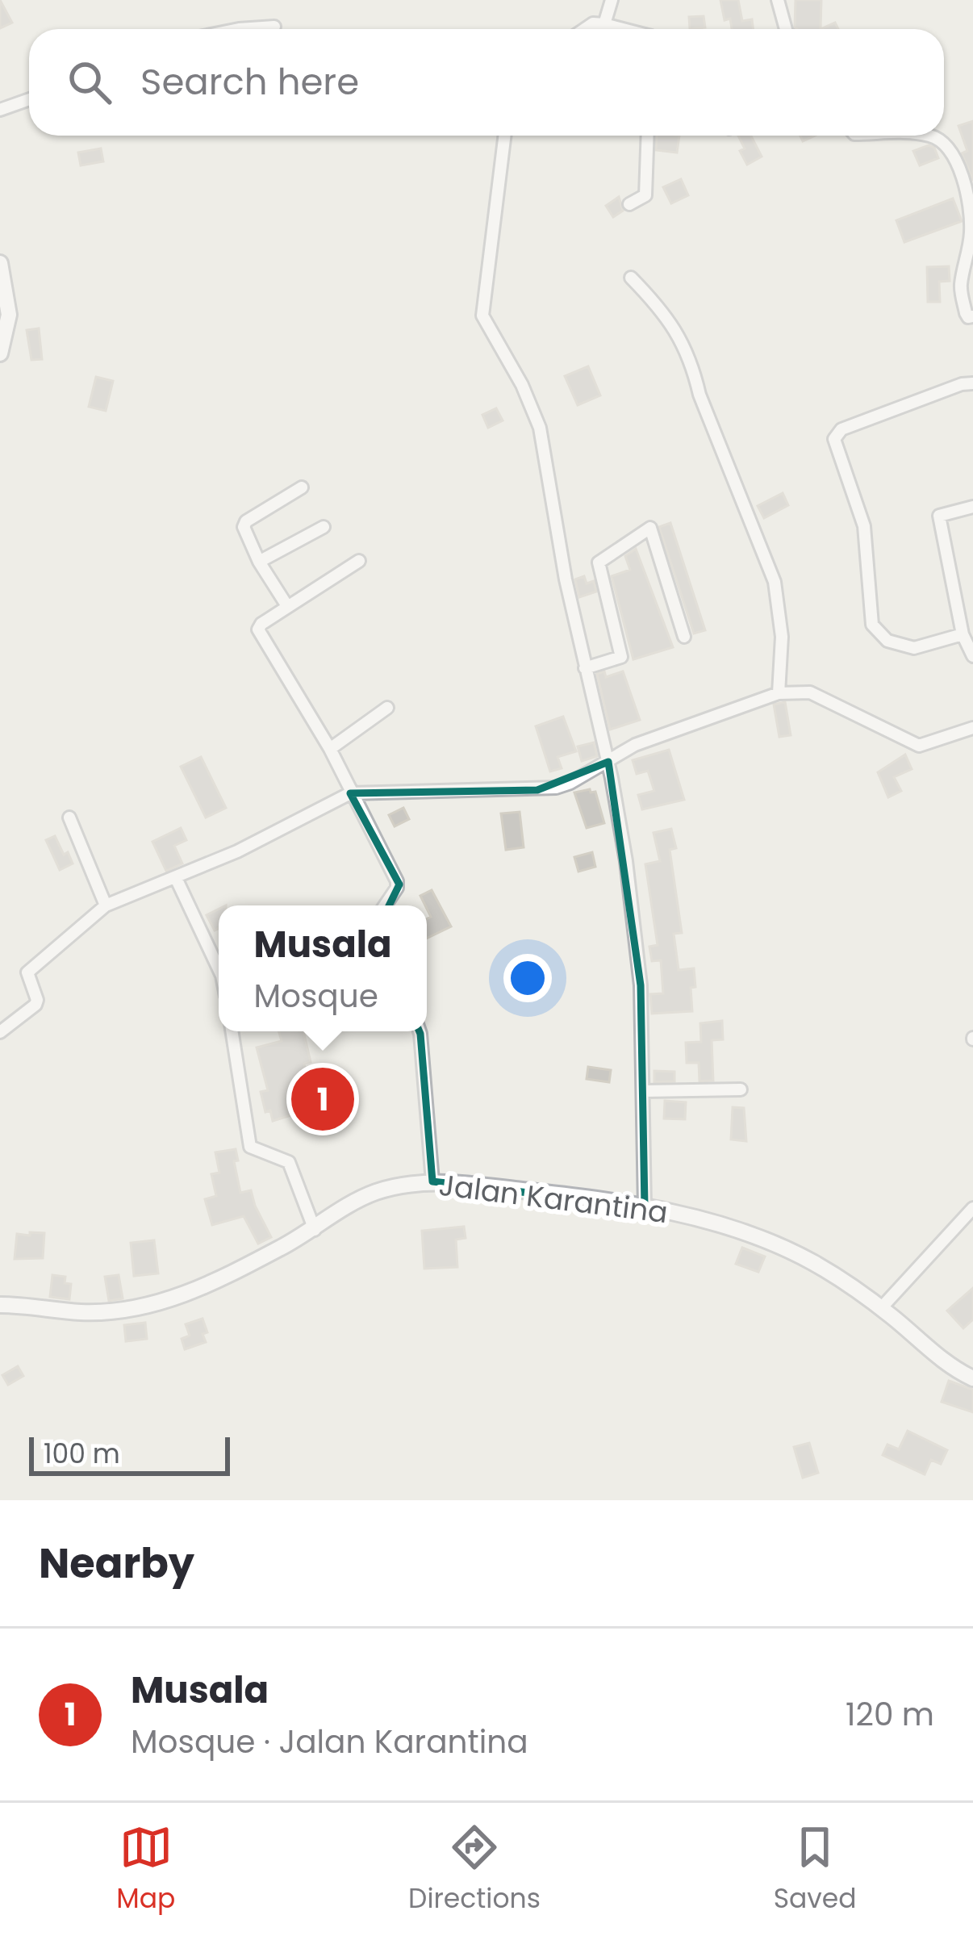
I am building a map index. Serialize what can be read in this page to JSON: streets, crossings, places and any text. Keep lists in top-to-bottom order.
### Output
{
  "streets": {
    "street": ["Jalan Karantina"]
  },
  "scale_bar": "100 m",
  "page": {
    "search": "Search here",
    "popup": ["Musala", "Mosque"],
    "pins": "1",
    "scale": "100 m",
    "heading": "Nearby",
    "list": [
      {
        "mark": "1",
        "name": "Musala",
        "note": "Mosque · Jalan Karantina",
        "value": "120 m"
      }
    ],
    "nav": ["Map", "Directions", "Saved"]
  }
}
